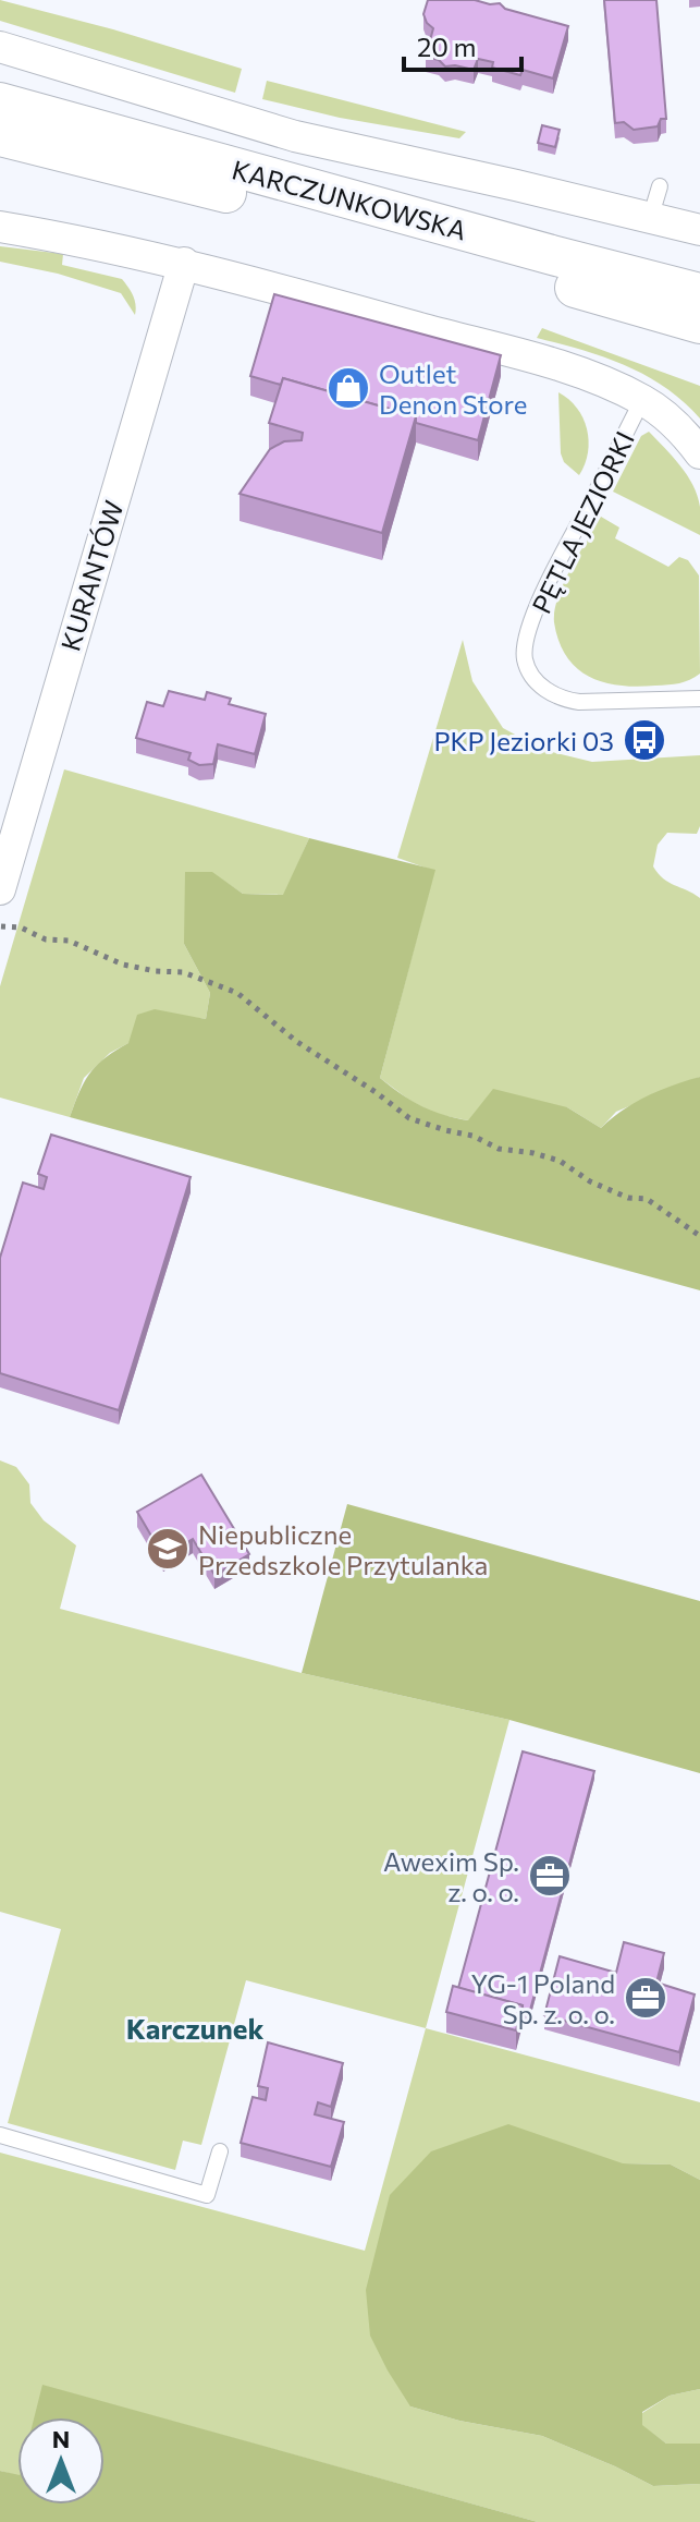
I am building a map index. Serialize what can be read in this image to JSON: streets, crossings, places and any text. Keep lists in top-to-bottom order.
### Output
{
  "streets": {
    "street": ["KARCZUNKOWSKA", "KURANTÓW"],
    "lane": ["PĘTLA JEZIORKI"]
  },
  "districts": ["Karczunek"],
  "places": {
    "shop": ["Outlet Denon Store"],
    "bus stop": ["PKP Jeziorki 03"],
    "school or university": ["Niepubliczne Przedszkole Przytulanka"],
    "office": ["Awexim Sp. z. o. o.", "YG-1 Poland Sp. z. o. o."]
  },
  "scale_bar": "20 m",
  "north": "top"
}
